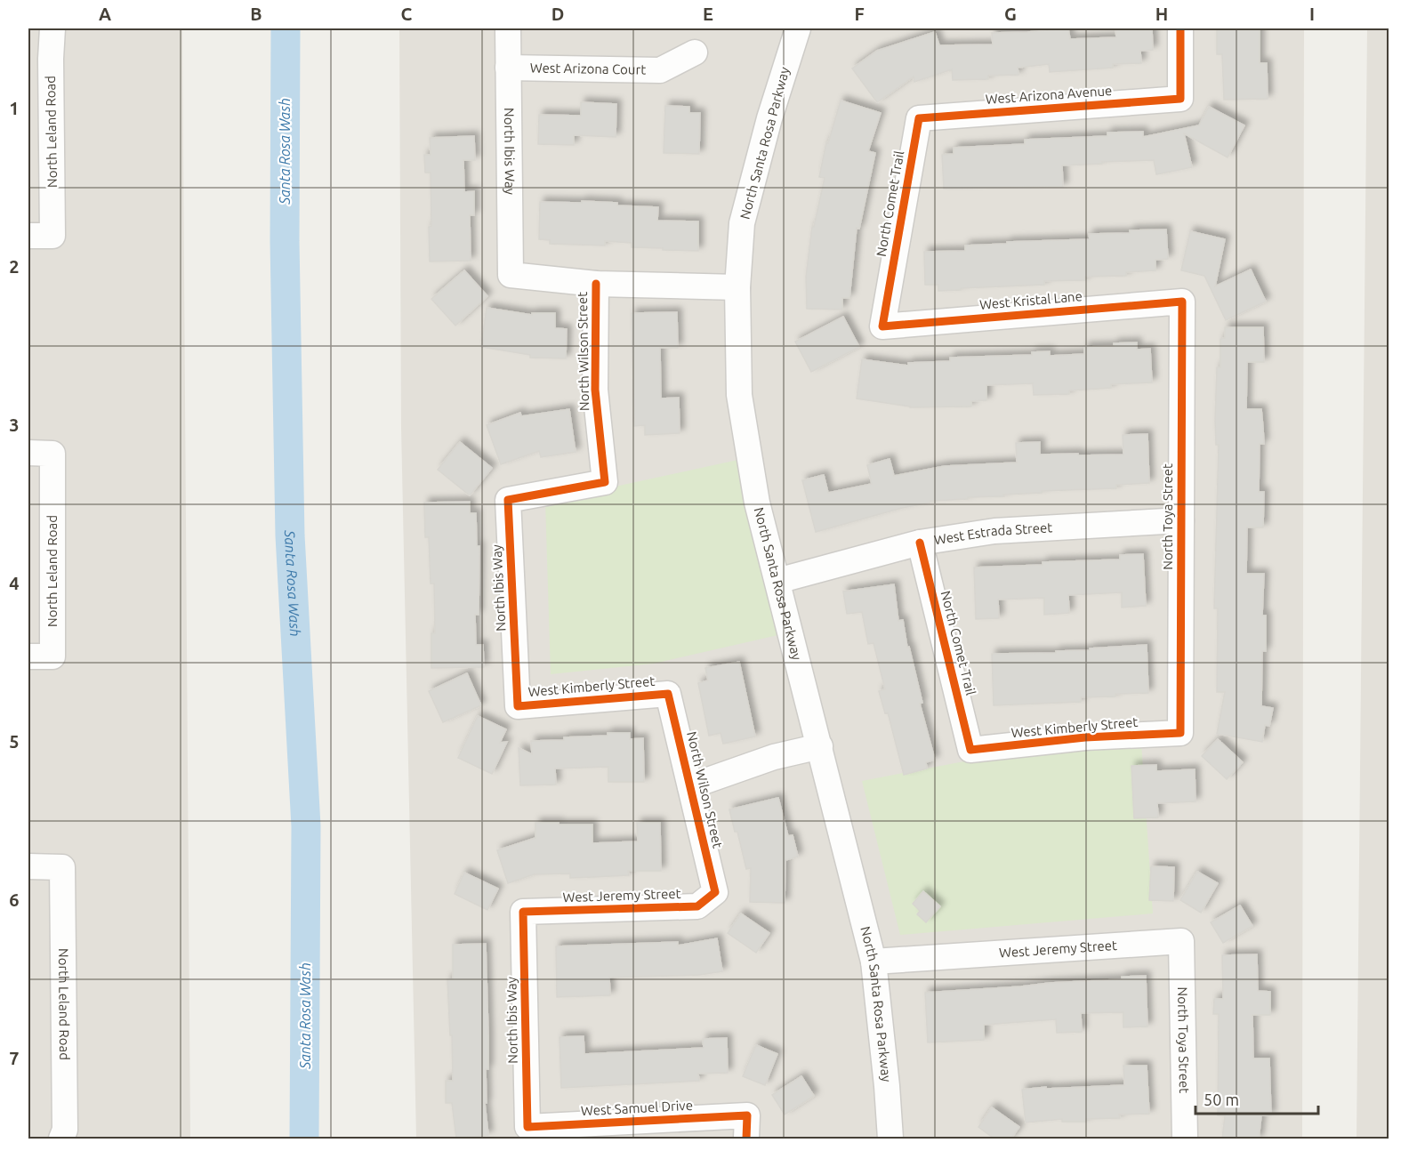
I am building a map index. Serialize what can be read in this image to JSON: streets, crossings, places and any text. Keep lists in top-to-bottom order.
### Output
{
  "streets": {
    "street": [
      "West Arizona Court",
      "West Arizona Avenue",
      "North Leland Road",
      "North Santa Rosa Parkway",
      "North Ibis Way",
      "North Comet Trail",
      "West Kristal Lane",
      "North Wilson Street",
      "North Toya Street",
      "West Estrada Street",
      "West Kimberly Street",
      "West Jeremy Street",
      "West Samuel Drive"
    ]
  },
  "crossings": [
    ["West Arizona Court", "North Ibis Way"],
    ["West Arizona Avenue", "North Comet Trail"],
    ["North Santa Rosa Parkway", "West Estrada Street"],
    ["North Santa Rosa Parkway", "West Jeremy Street"],
    ["North Ibis Way", "North Wilson Street"],
    ["North Ibis Way", "West Kimberly Street"],
    ["North Ibis Way", "West Jeremy Street"],
    ["North Ibis Way", "West Samuel Drive"],
    ["North Comet Trail", "West Kristal Lane"],
    ["North Comet Trail", "West Estrada Street"],
    ["North Comet Trail", "West Kimberly Street"],
    ["West Kristal Lane", "North Toya Street"],
    ["North Wilson Street", "West Kimberly Street"],
    ["North Wilson Street", "West Jeremy Street"],
    ["North Toya Street", "West Estrada Street"],
    ["North Toya Street", "West Kimberly Street"],
    ["North Toya Street", "West Jeremy Street"]
  ],
  "water": ["Santa Rosa Wash"],
  "scale_bar": "50 m",
  "grid": {
    "columns": [
      "A",
      "B",
      "C",
      "D",
      "E",
      "F",
      "G",
      "H",
      "I"
    ],
    "rows": [
      "1",
      "2",
      "3",
      "4",
      "5",
      "6",
      "7"
    ]
  }
}
